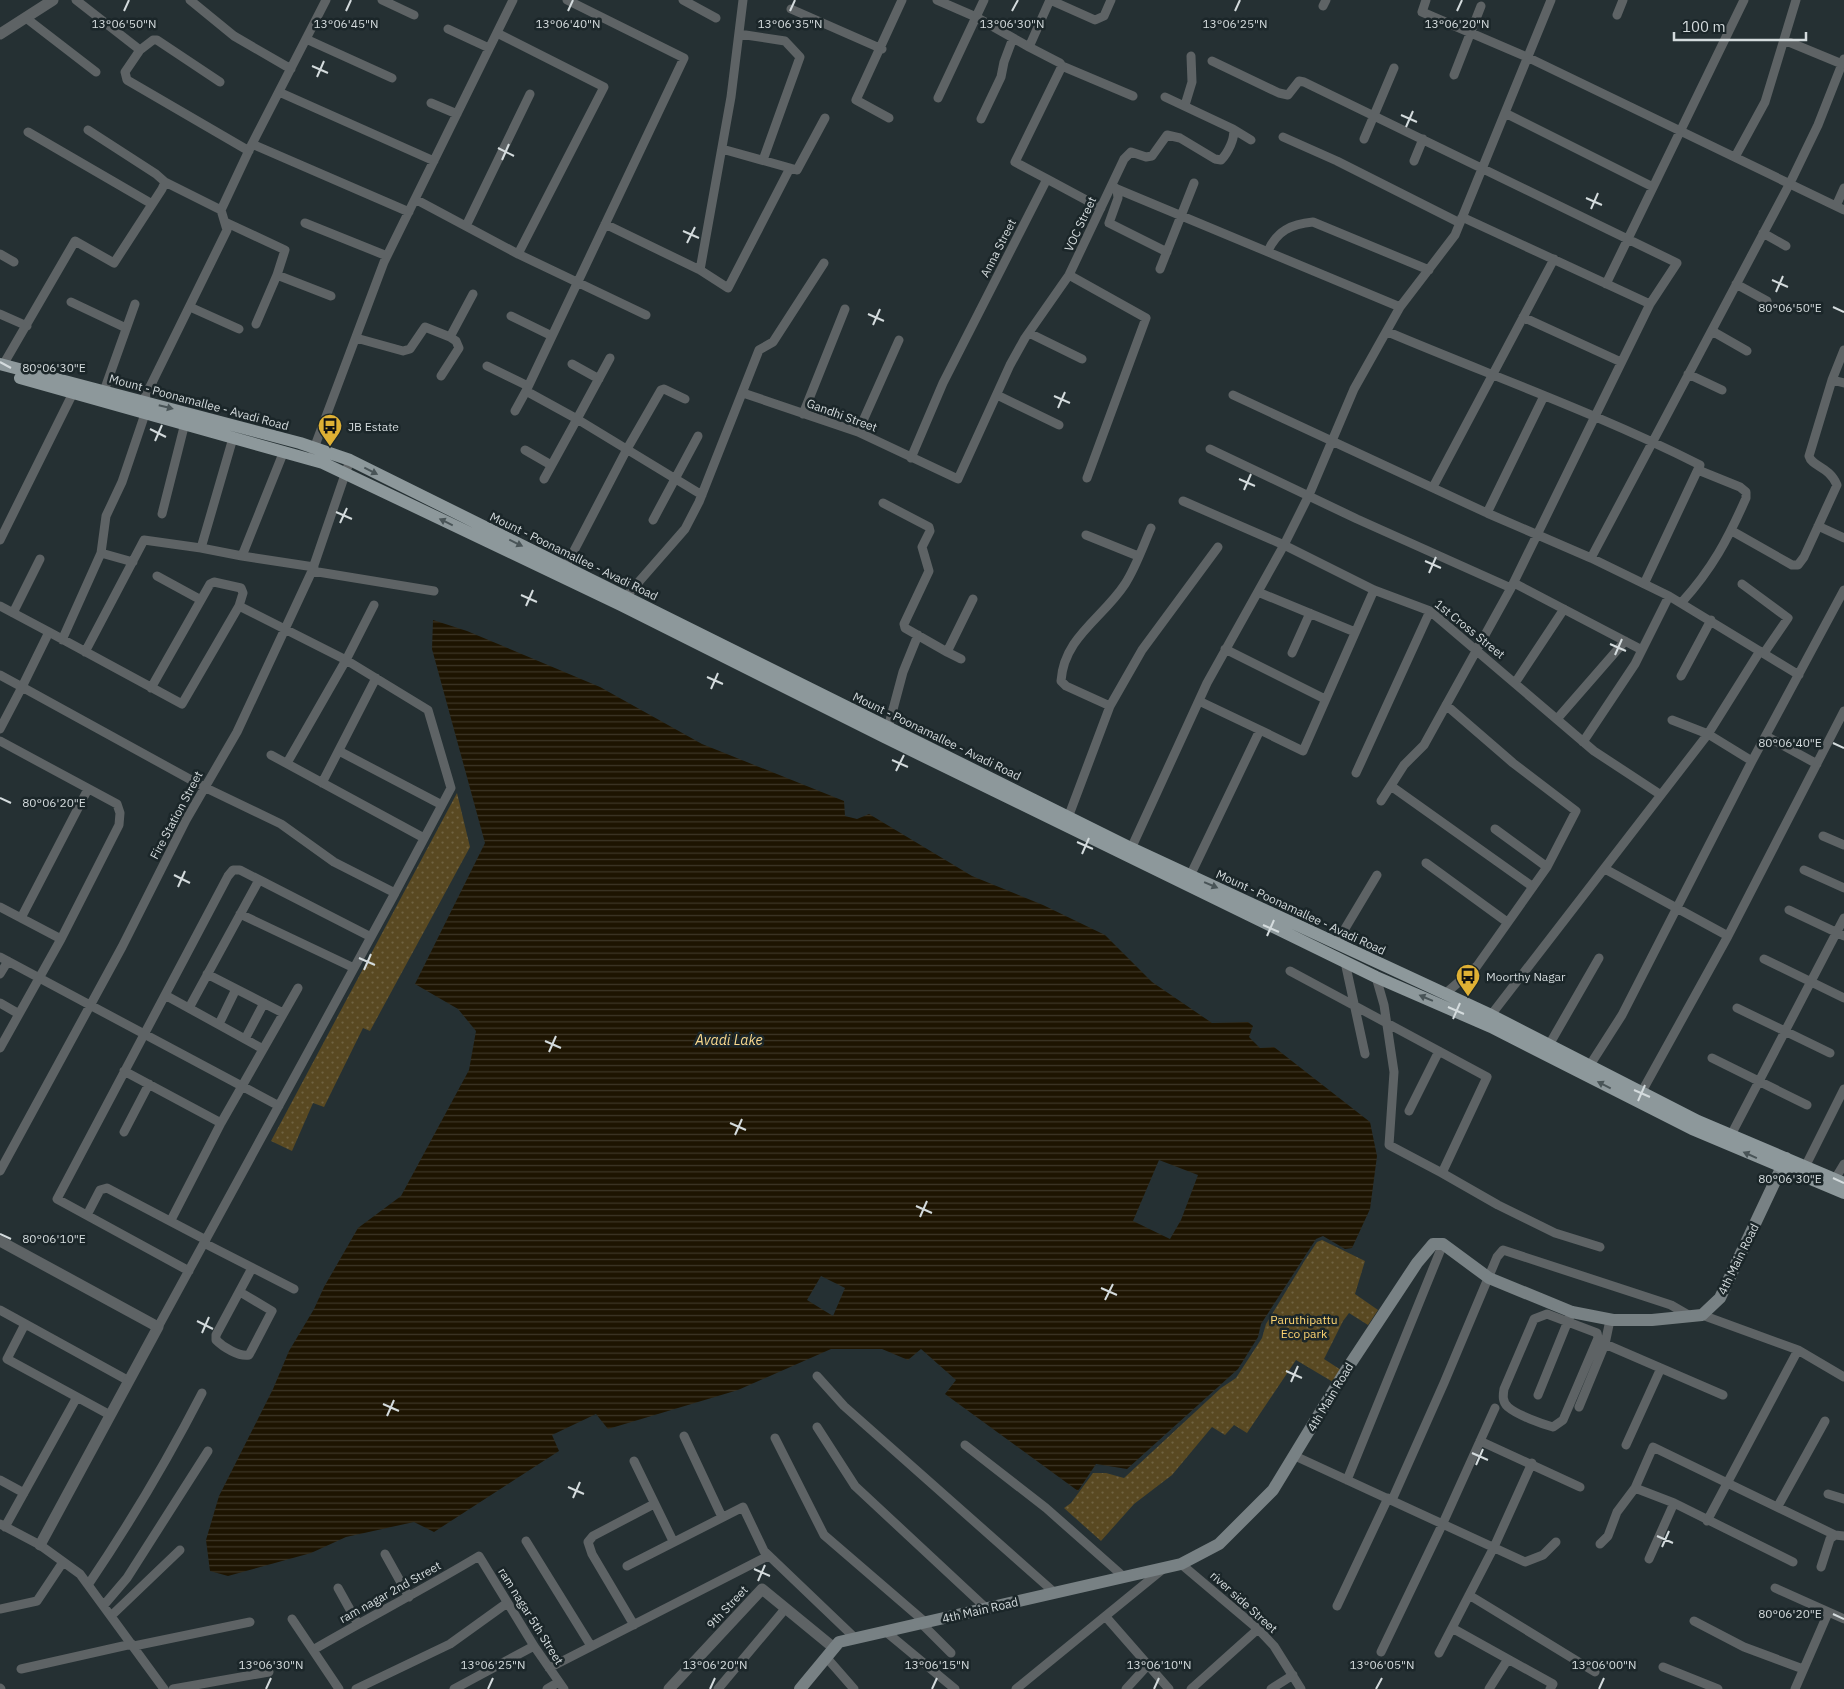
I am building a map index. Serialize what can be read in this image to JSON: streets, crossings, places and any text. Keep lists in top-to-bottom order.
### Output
{
  "streets": {
    "main road": ["Mount - Poonamallee - Avadi Road", "4th Main Road"],
    "street": [
      "VOC Street",
      "Anna Street",
      "Gandhi Street",
      "1st Cross Street",
      "Fire Station Street",
      "ram nagar 2nd Street",
      "river side Street",
      "9th Street",
      "ram nagar 5th Street"
    ]
  },
  "crossings": [
    ["VOC Street", "Gandhi Street"],
    ["Anna Street", "Gandhi Street"],
    ["Mount - Poonamallee - Avadi Road", "Fire Station Street"],
    ["Mount - Poonamallee - Avadi Road", "4th Main Road"],
    ["4th Main Road", "river side Street"],
    ["4th Main Road", "9th Street"],
    ["ram nagar 2nd Street", "ram nagar 5th Street"]
  ],
  "water": ["Avadi Lake"],
  "parks": ["Paruthipattu Eco park"],
  "places": {
    "bus stop": ["JB Estate", "Moorthy Nagar"]
  },
  "scale_bar": "100 m",
  "coordinates": [
    "13°06'50\"N",
    "13°06'45\"N",
    "13°06'40\"N",
    "13°06'35\"N",
    "13°06'30\"N",
    "13°06'20\"N",
    "13°06'25\"N",
    "80°06'50\"E",
    "80°06'30\"E",
    "80°06'40\"E",
    "80°06'20\"E",
    "80°06'10\"E",
    "13°06'15\"N",
    "13°06'10\"N",
    "13°06'05\"N",
    "13°06'00\"N"
  ]
}
